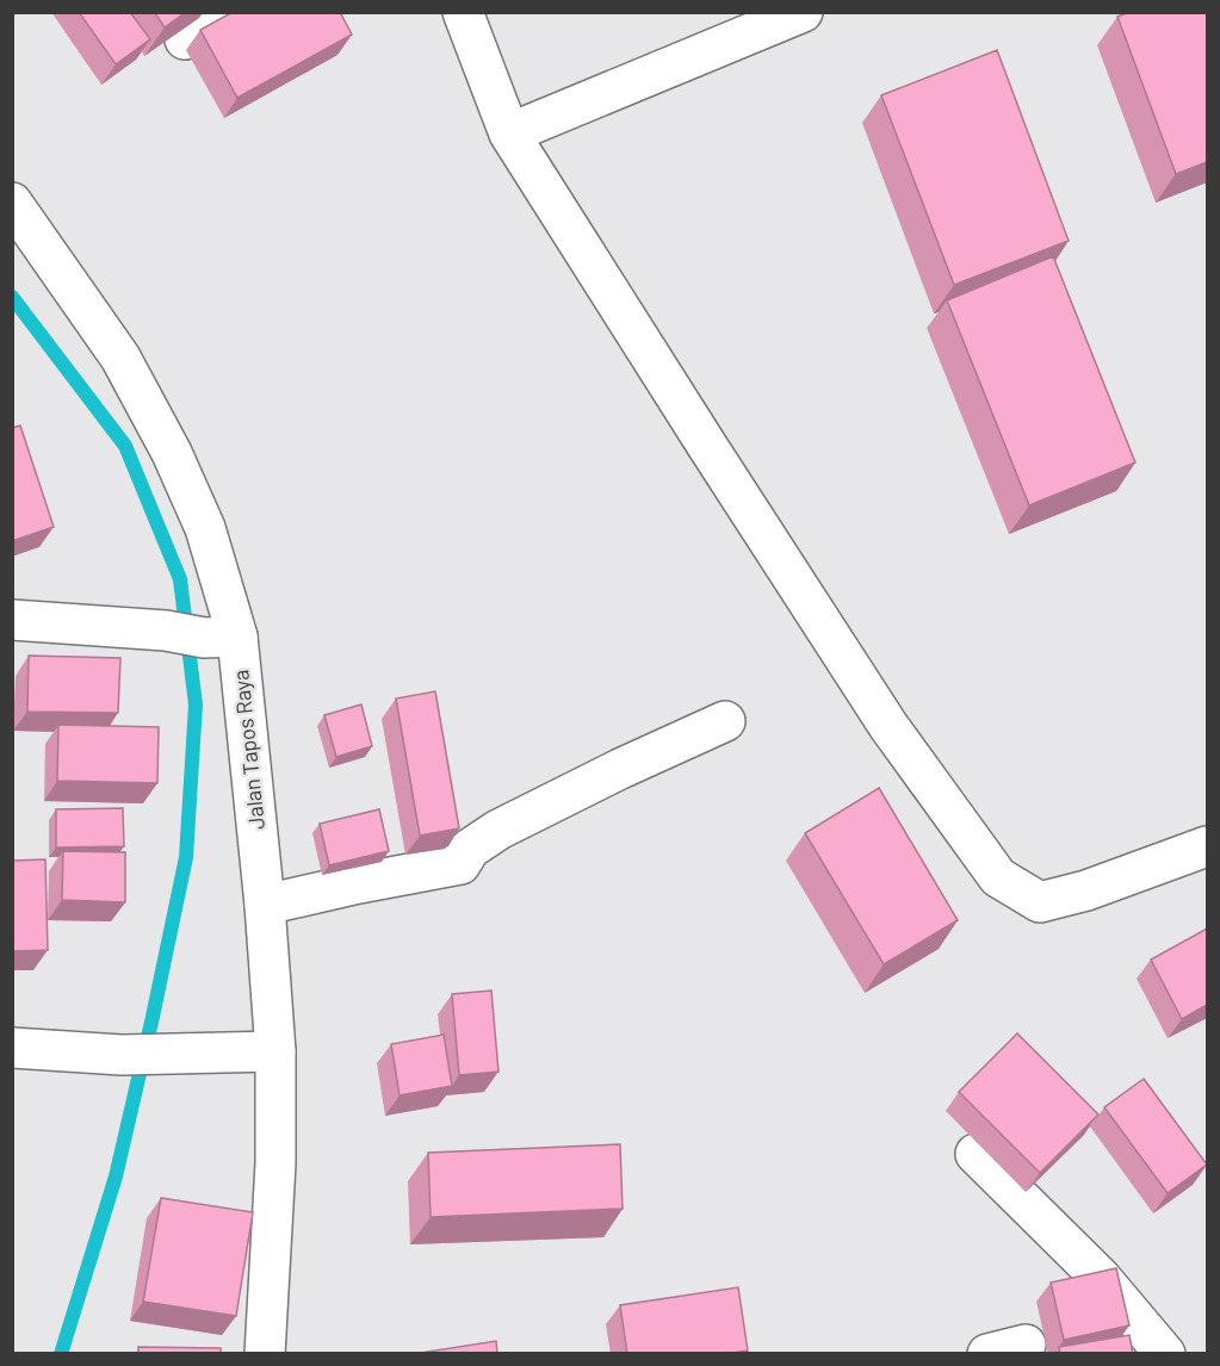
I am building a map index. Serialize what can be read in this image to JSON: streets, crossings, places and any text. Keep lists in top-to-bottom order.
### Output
{
  "streets": {
    "street": ["Jalan Tapos Raya"]
  }
}
